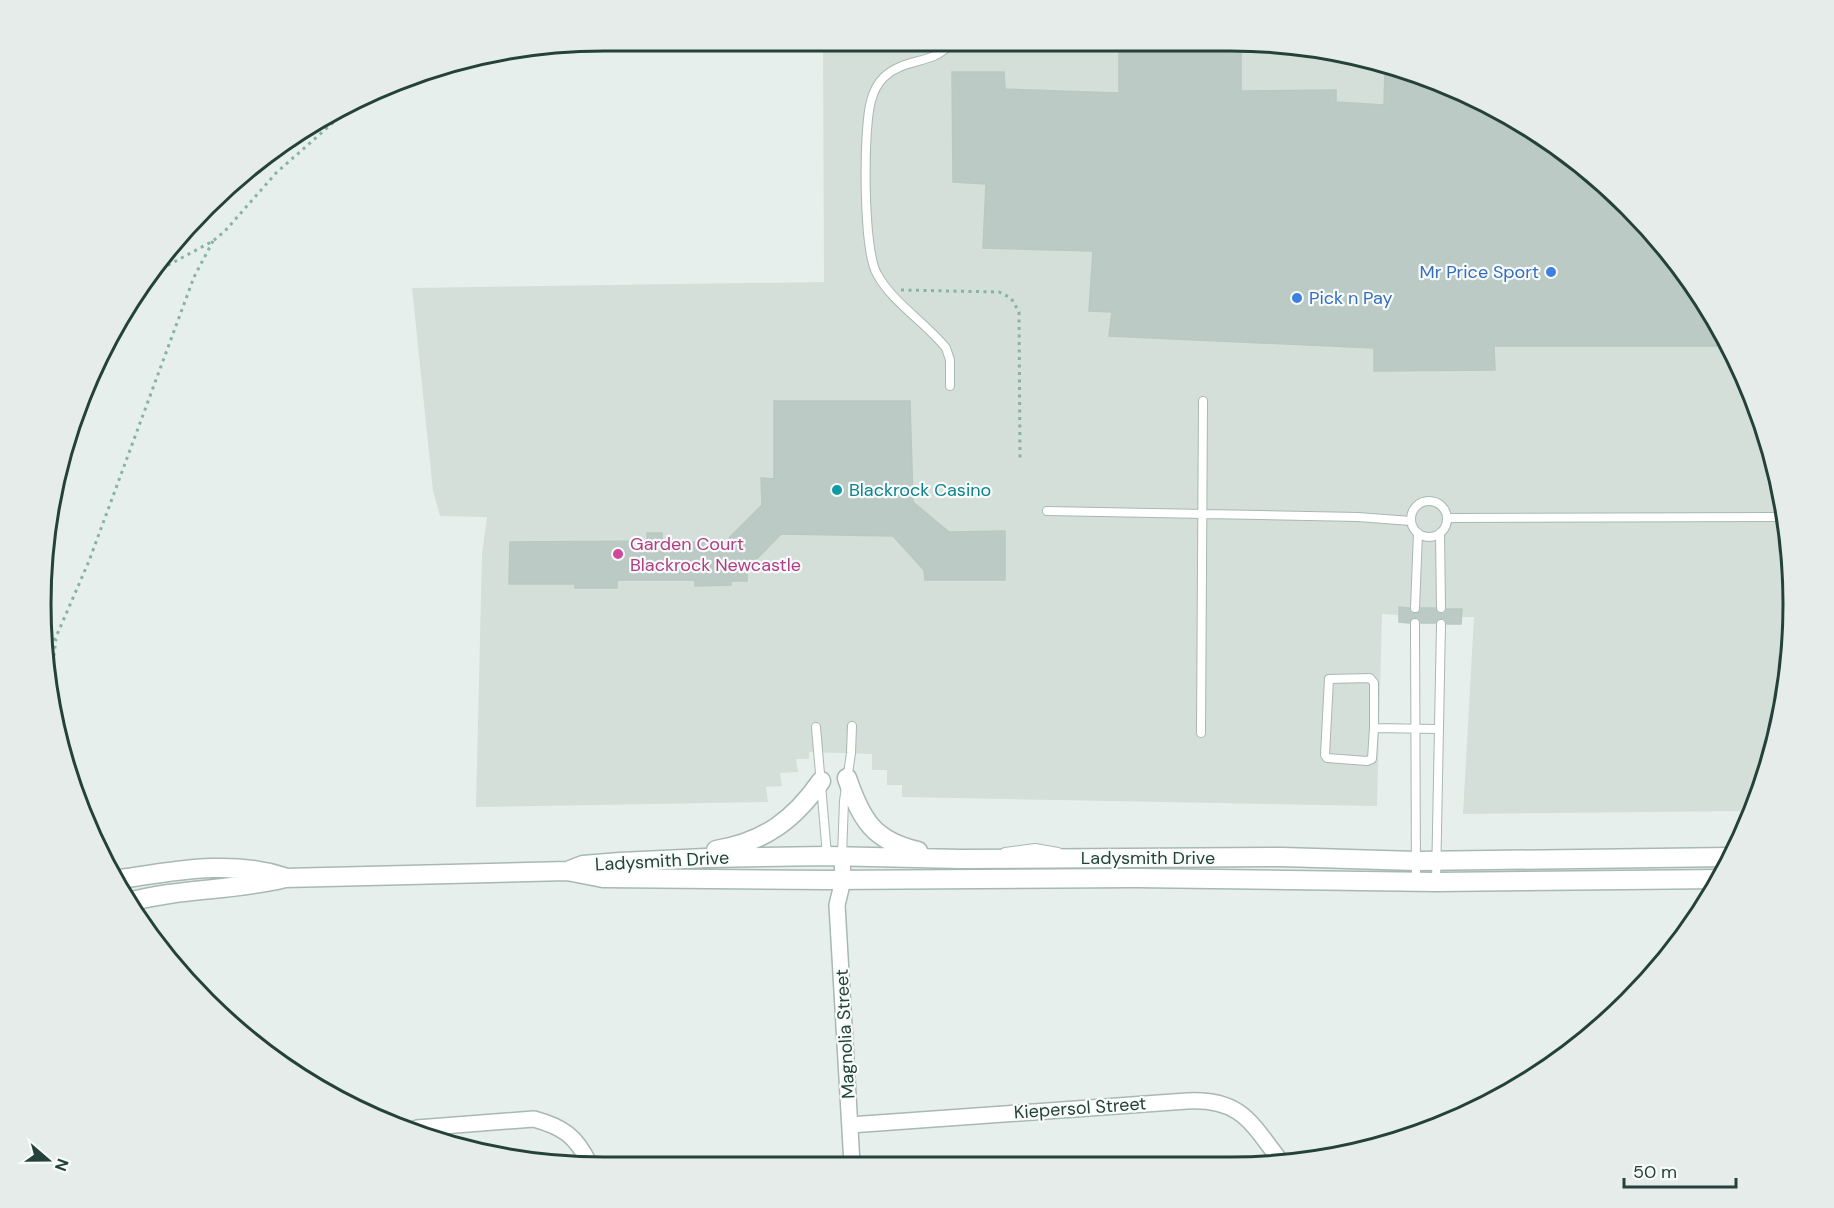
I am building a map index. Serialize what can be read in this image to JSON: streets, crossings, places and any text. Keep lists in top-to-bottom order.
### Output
{
  "streets": {
    "street": ["Ladysmith Drive", "Magnolia Street", "Kiepersol Street"]
  },
  "crossings": [
    ["Ladysmith Drive", "Magnolia Street"],
    ["Magnolia Street", "Kiepersol Street"]
  ],
  "places": [
    "Mr Price Sport",
    "Pick n Pay",
    "Blackrock Casino",
    "Garden Court Blackrock Newcastle"
  ],
  "scale_bar": "50 m",
  "north": "right"
}
